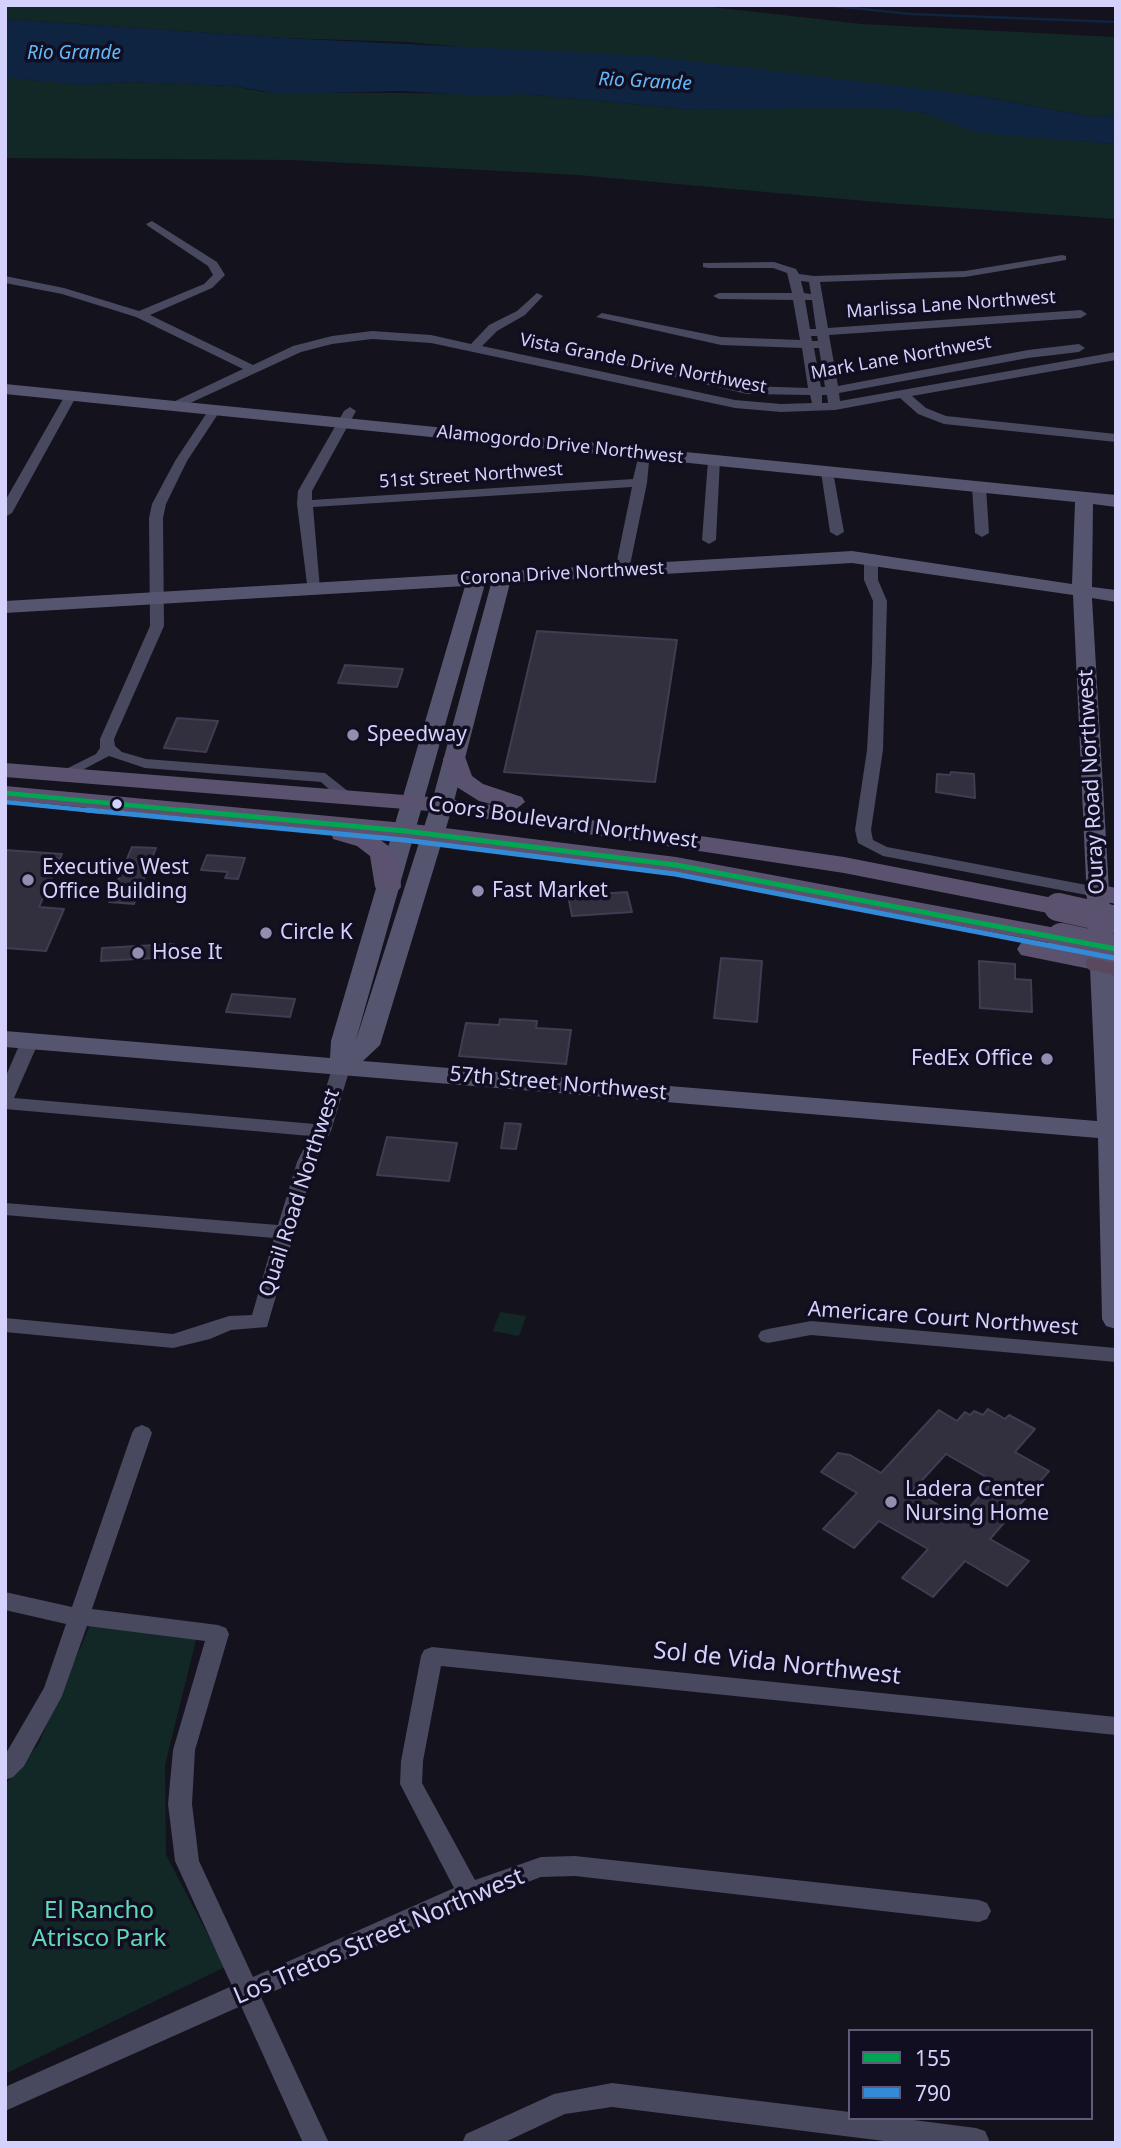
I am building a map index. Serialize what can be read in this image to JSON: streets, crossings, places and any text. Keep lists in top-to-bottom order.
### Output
{
  "streets": {
    "main road": ["Coors Boulevard Northwest"],
    "street": [
      "Marlissa Lane Northwest",
      "Mark Lane Northwest",
      "Vista Grande Drive Northwest",
      "Alamogordo Drive Northwest",
      "51st Street Northwest",
      "Corona Drive Northwest",
      "Ouray Road Northwest",
      "57th Street Northwest",
      "Quail Road Northwest",
      "Americare Court Northwest",
      "Sol de Vida Northwest",
      "Los Tretos Street Northwest"
    ]
  },
  "crossings": [
    ["Vista Grande Drive Northwest", "Alamogordo Drive Northwest"],
    ["Alamogordo Drive Northwest", "Ouray Road Northwest"],
    ["Corona Drive Northwest", "Ouray Road Northwest"],
    ["Corona Drive Northwest", "Quail Road Northwest"],
    ["Ouray Road Northwest", "Coors Boulevard Northwest"],
    ["Ouray Road Northwest", "57th Street Northwest"],
    ["Coors Boulevard Northwest", "Quail Road Northwest"],
    ["57th Street Northwest", "Quail Road Northwest"],
    ["Sol de Vida Northwest", "Los Tretos Street Northwest"]
  ],
  "water": ["Rio Grande"],
  "parks": ["El Rancho Atrisco Park"],
  "places": [
    "Speedway",
    "Executive West Office Building",
    "Fast Market",
    "Circle K",
    "Hose It",
    "FedEx Office",
    "Ladera Center Nursing Home"
  ],
  "lines": ["transit line 155", "transit line 790"],
  "legend": ["155", "790"]
}
